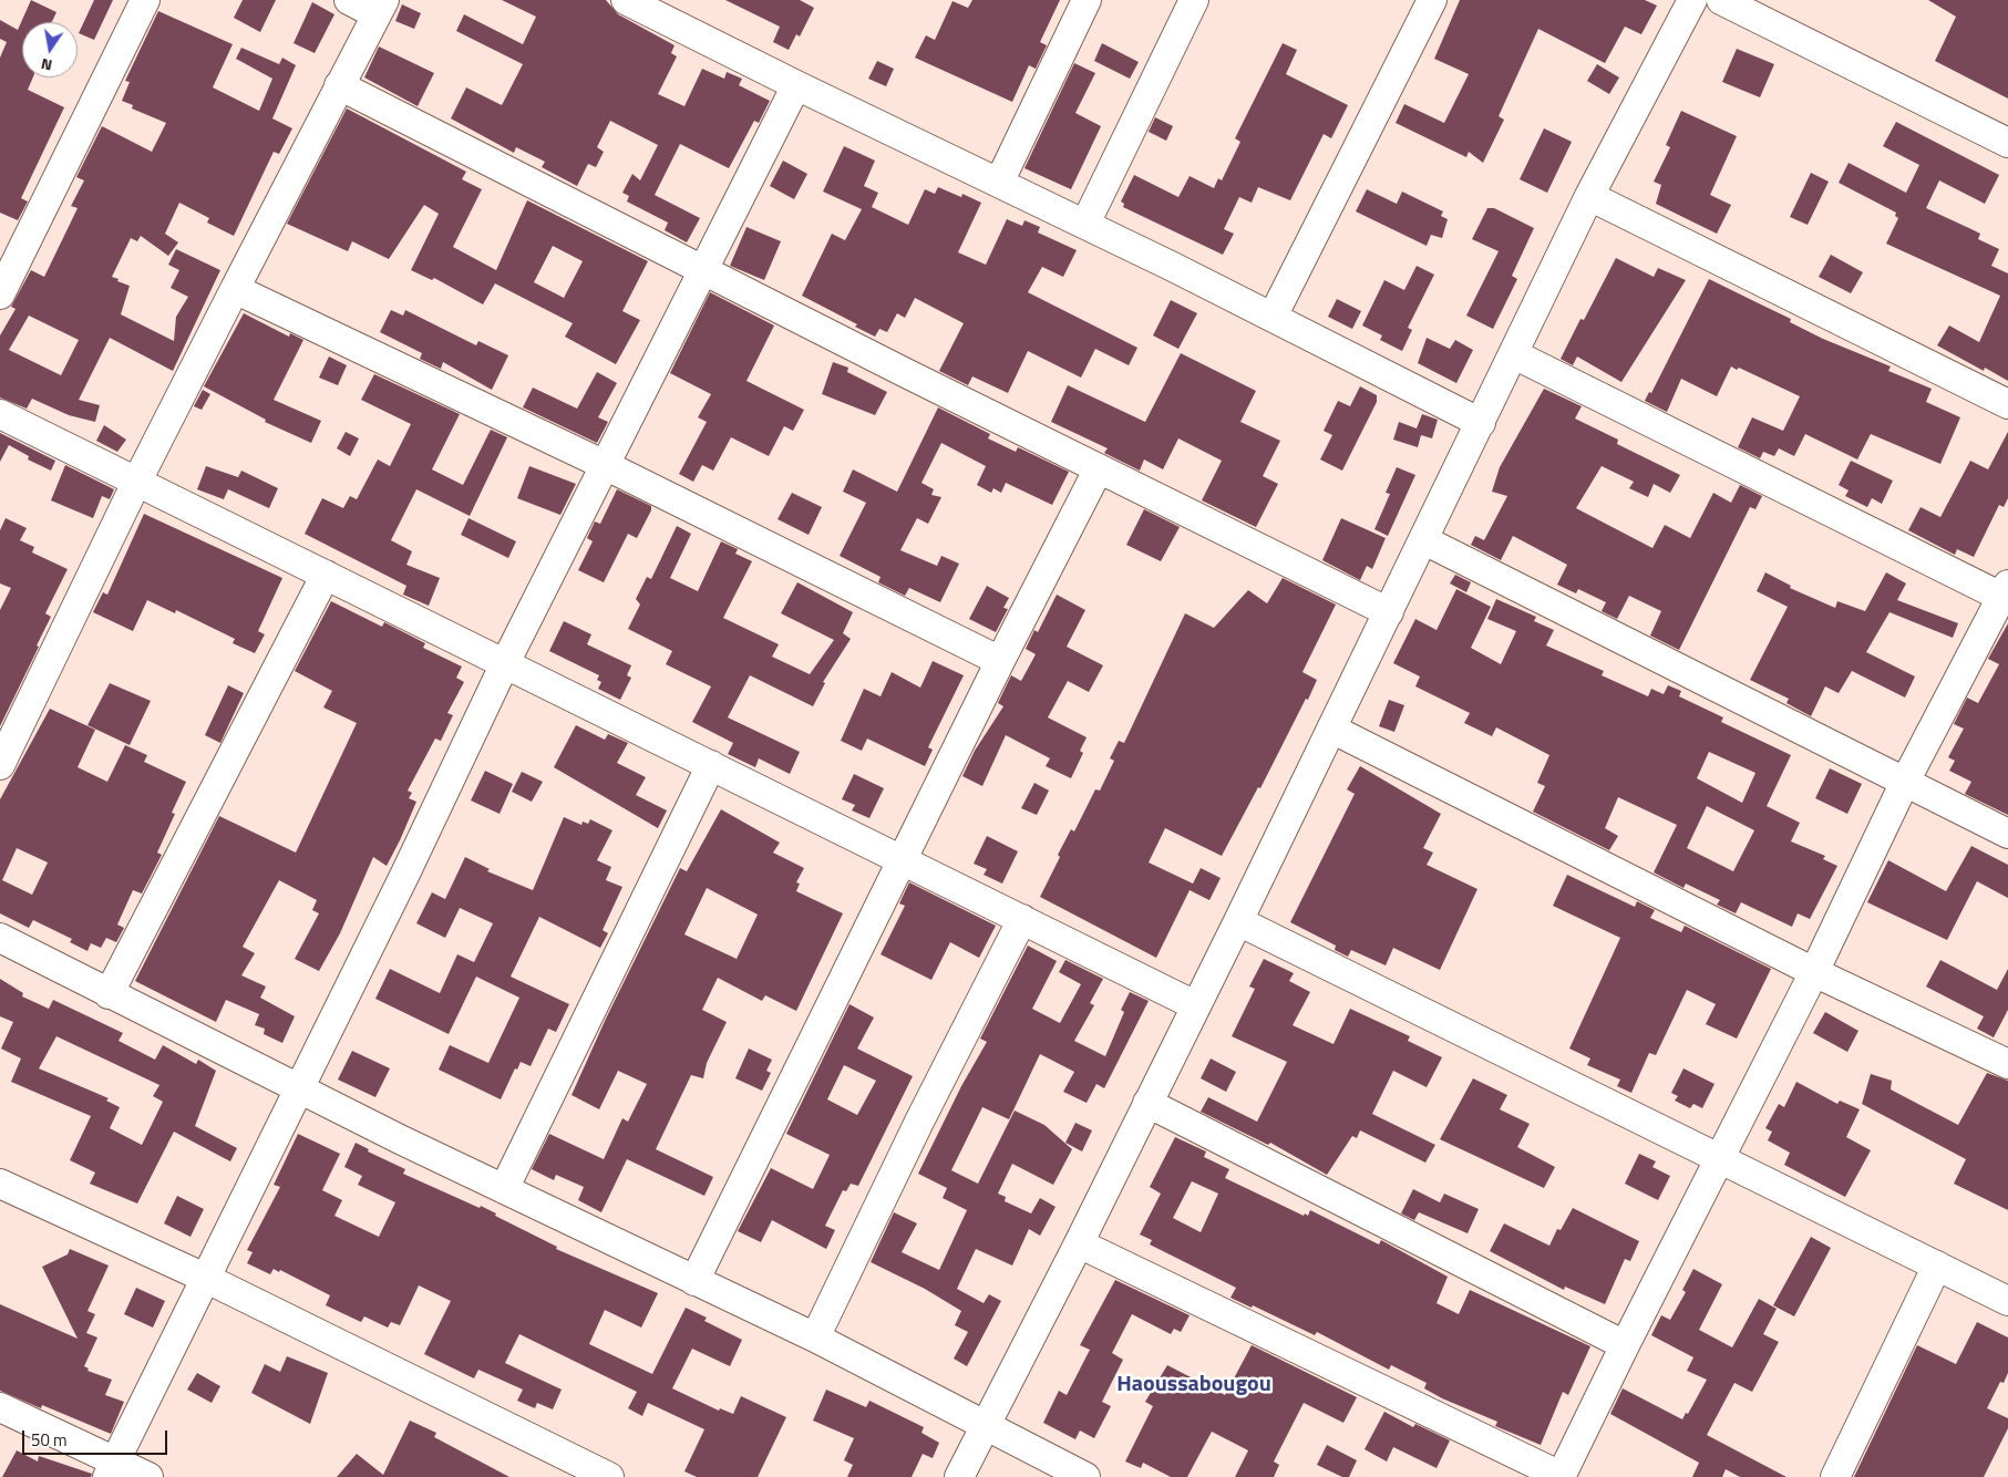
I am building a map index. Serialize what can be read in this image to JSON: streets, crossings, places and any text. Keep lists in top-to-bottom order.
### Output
{
  "districts": ["Haoussabougou"],
  "scale_bar": "50 m",
  "north": "bottom"
}
